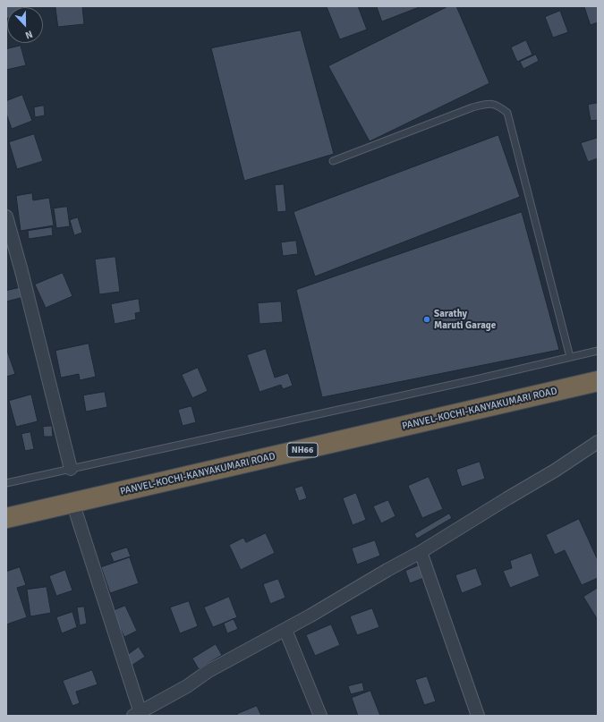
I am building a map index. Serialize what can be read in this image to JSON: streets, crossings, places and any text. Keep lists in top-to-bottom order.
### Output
{
  "streets": {
    "highway": ["PANVEL-KOCHI-KANYAKUMARI ROAD", "NH66"]
  },
  "places": ["Sarathy Maruti Garage"],
  "north": "bottom"
}
